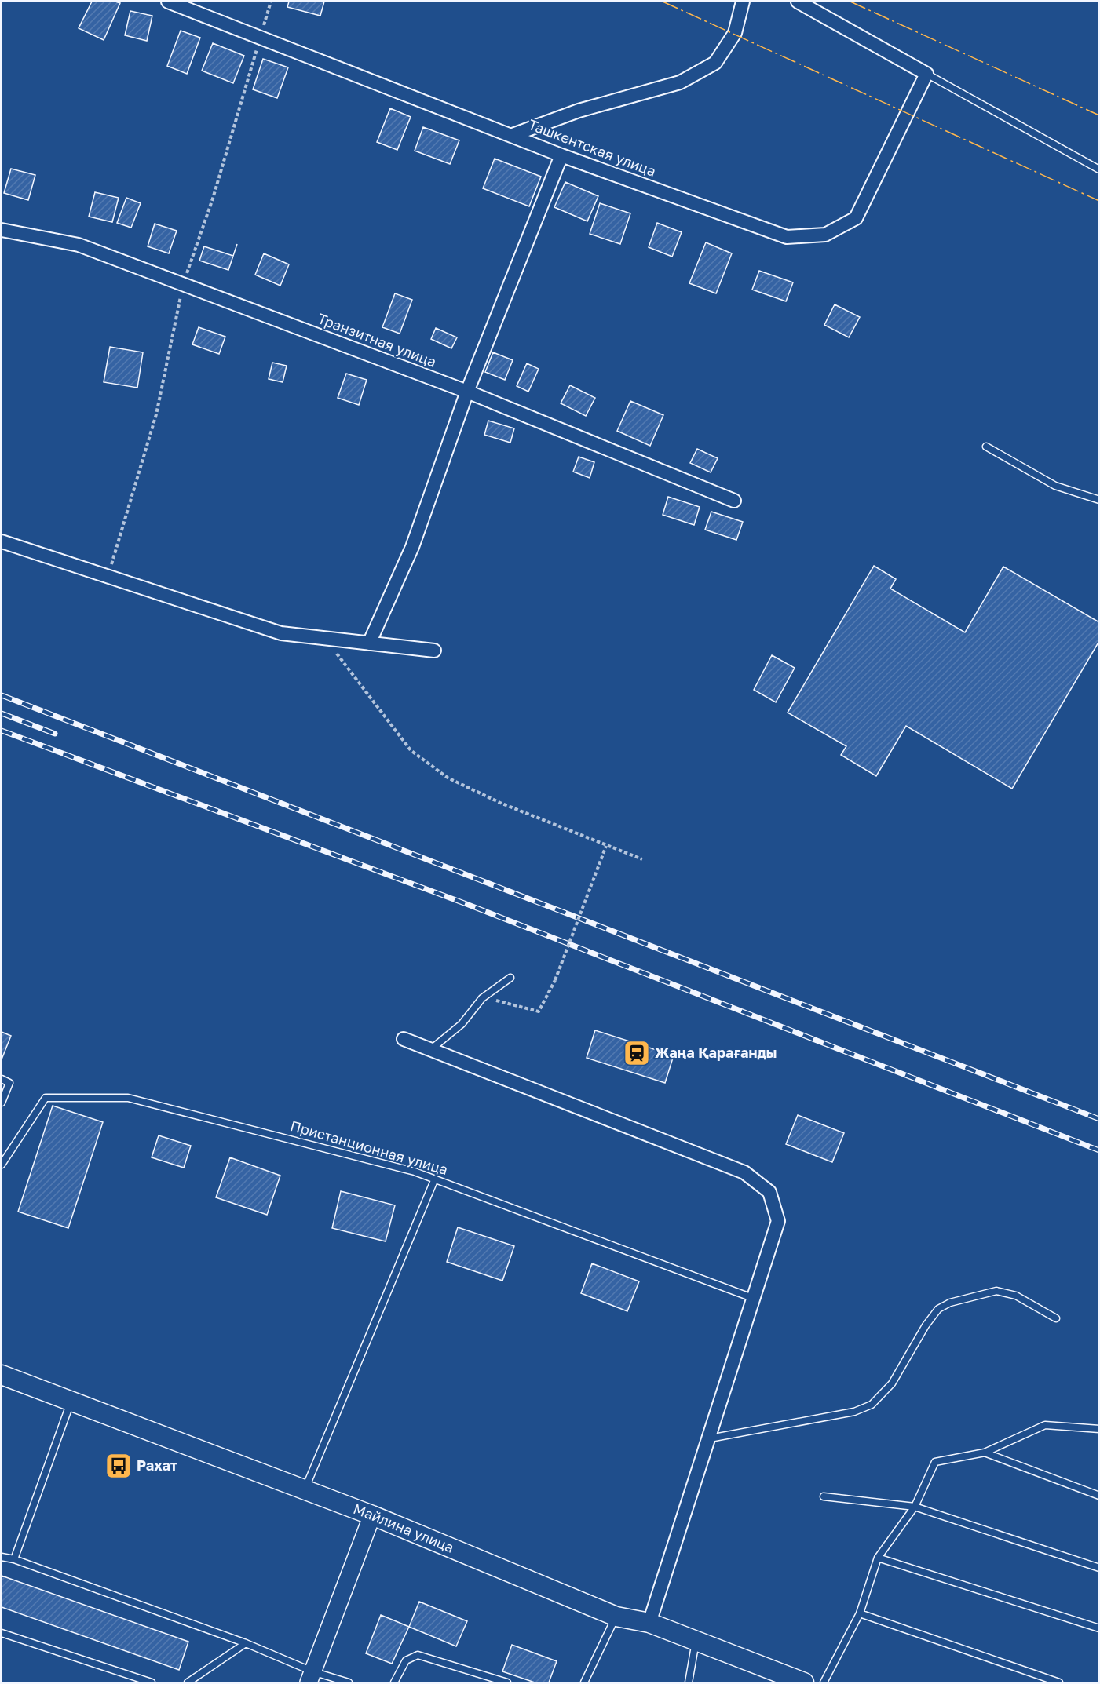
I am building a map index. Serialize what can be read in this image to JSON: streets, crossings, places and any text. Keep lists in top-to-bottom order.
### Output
{
  "streets": {
    "main road": ["Майлина улица"],
    "street": ["Ташкентская улица", "Транзитная улица"],
    "lane": ["Пристанционная улица"]
  },
  "places": {
    "station": ["Жаңа Қарағанды"],
    "bus stop": ["Рахат"]
  }
}
